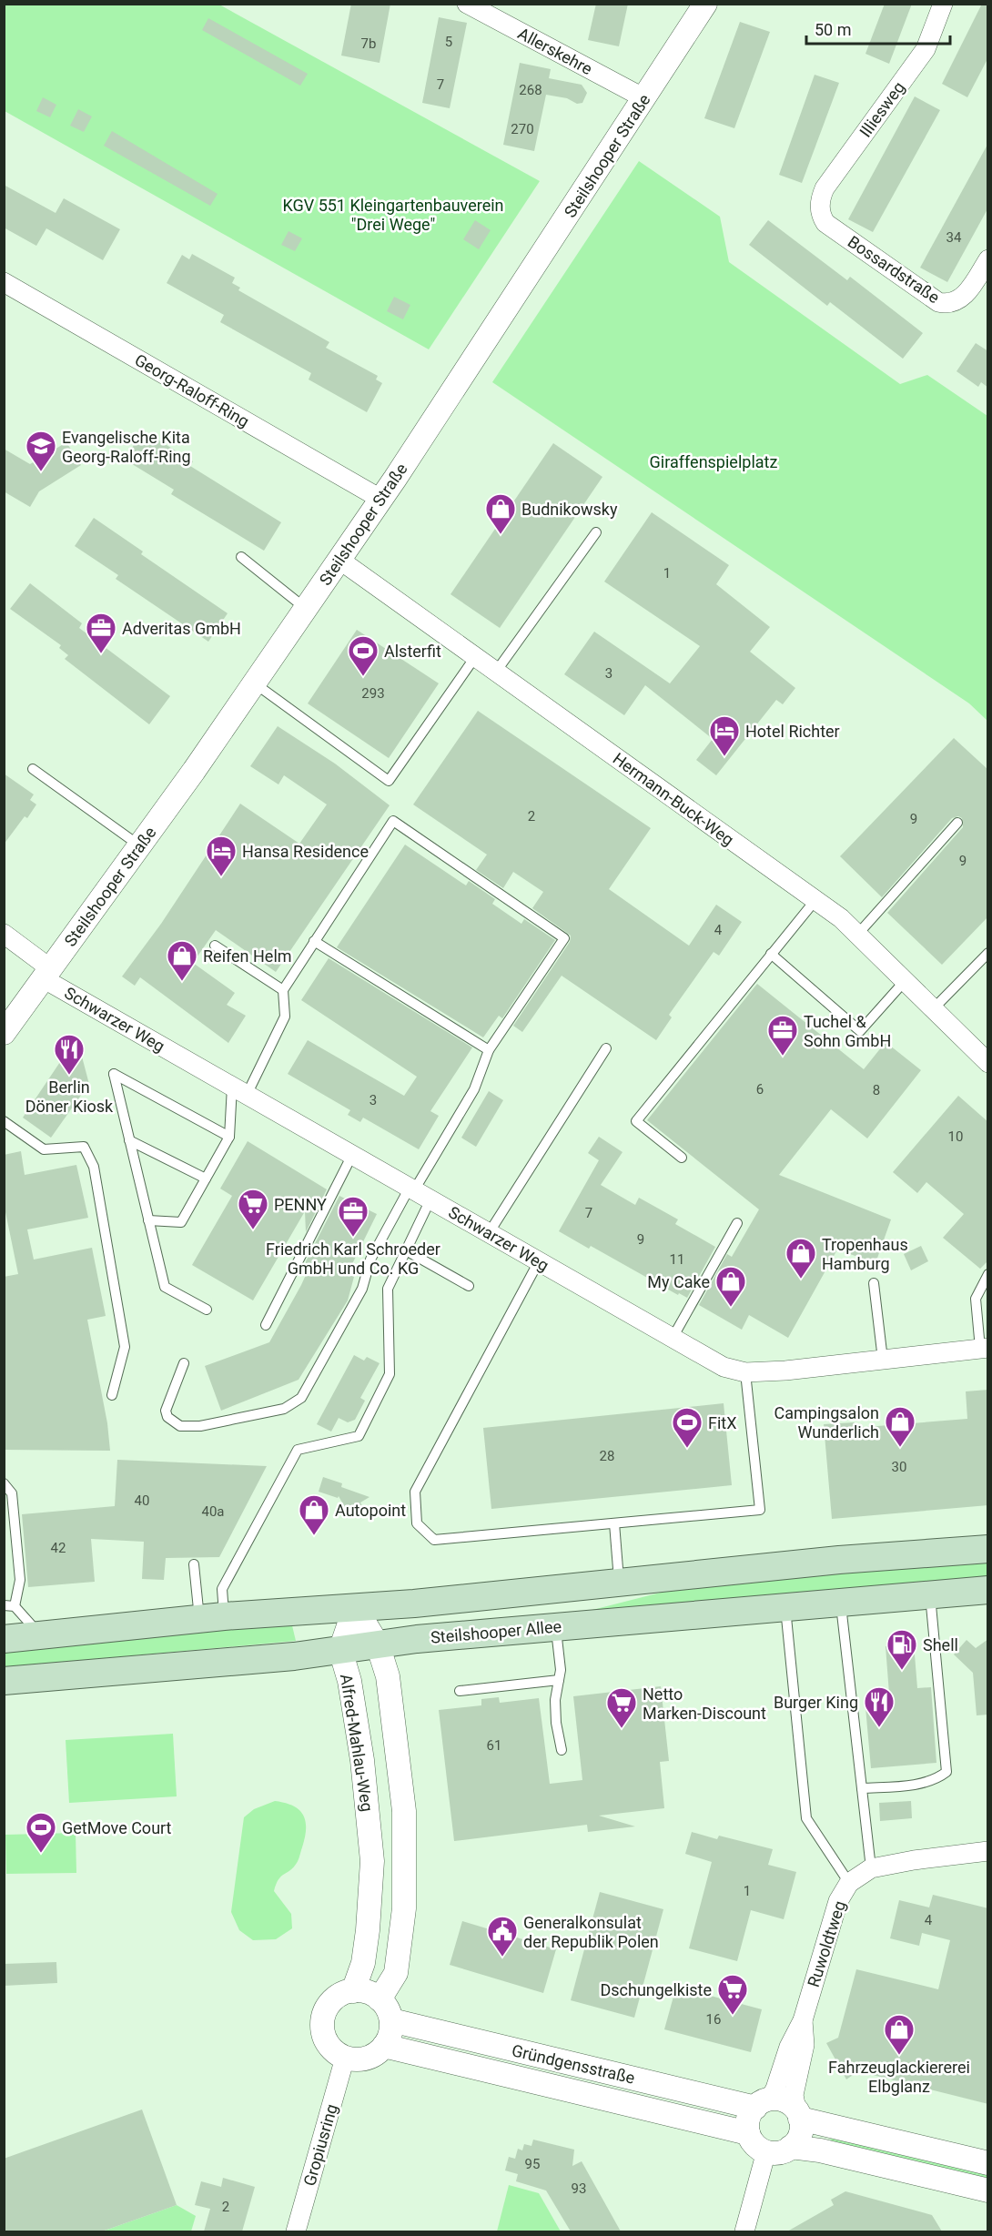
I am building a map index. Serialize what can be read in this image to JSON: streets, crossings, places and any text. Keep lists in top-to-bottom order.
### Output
{
  "streets": {
    "main road": ["Steilshooper Allee"],
    "street": [
      "Allerskehre",
      "Illiesweg",
      "Steilshooper Straße",
      "Bossardstraße",
      "Georg-Raloff-Ring",
      "Hermann-Buck-Weg",
      "Schwarzer Weg",
      "Alfred-Mahlau-Weg",
      "Ruwoldtweg",
      "Gründgensstraße",
      "Gropiusring"
    ]
  },
  "crossings": [
    ["Allerskehre", "Steilshooper Straße"],
    ["Illiesweg", "Bossardstraße"],
    ["Steilshooper Straße", "Georg-Raloff-Ring"],
    ["Steilshooper Straße", "Hermann-Buck-Weg"],
    ["Steilshooper Straße", "Schwarzer Weg"],
    ["Steilshooper Allee", "Alfred-Mahlau-Weg"],
    ["Alfred-Mahlau-Weg", "Gründgensstraße"],
    ["Alfred-Mahlau-Weg", "Gropiusring"],
    ["Ruwoldtweg", "Gründgensstraße"],
    ["Gründgensstraße", "Gropiusring"]
  ],
  "parks": ["KGV 551 Kleingartenbauverein \"Drei Wege\"", "Giraffenspielplatz"],
  "places": {
    "school or university": ["Evangelische Kita Georg-Raloff-Ring"],
    "shop": [
      "Budnikowsky",
      "Reifen Helm",
      "Tropenhaus Hamburg",
      "My Cake",
      "Campingsalon Wunderlich",
      "Autopoint",
      "Fahrzeuglackiererei Elbglanz"
    ],
    "office": ["Adveritas GmbH", "Tuchel & Sohn GmbH", "Friedrich Karl Schroeder GmbH und Co. KG"],
    "sports": ["Alsterfit", "FitX", "GetMove Court"],
    "hotel": ["Hotel Richter", "Hansa Residence"],
    "restaurant": ["Berlin Döner Kiosk", "Burger King"],
    "supermarket": ["PENNY", "Netto Marken-Discount", "Dschungelkiste"],
    "fuel station": ["Shell"],
    "public building": ["Generalkonsulat der Republik Polen"]
  },
  "house_numbers": [
    "5",
    "7b",
    "7",
    "268",
    "270",
    "34",
    "1",
    "3",
    "293",
    "2",
    "9",
    "9",
    "4",
    "6",
    "8",
    "3",
    "10",
    "7",
    "9",
    "11",
    "28",
    "30",
    "40",
    "40a",
    "42",
    "61",
    "1",
    "4",
    "16",
    "95",
    "93",
    "2"
  ],
  "scale_bar": "50 m"
}
